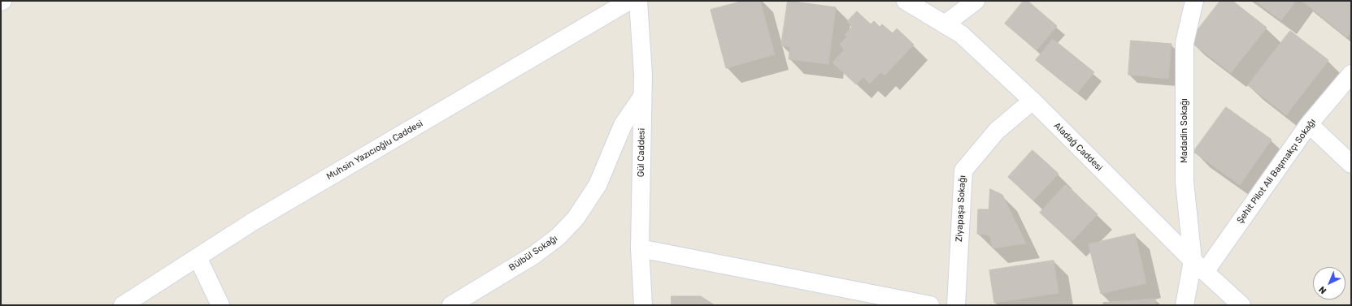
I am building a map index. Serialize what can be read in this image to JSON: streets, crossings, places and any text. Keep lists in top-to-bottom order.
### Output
{
  "streets": {
    "street": [
      "Madadin Sokağı",
      "Aladağ Caddesi",
      "Muhsin Yazıcıoğlu Caddesi",
      "Gül Caddesi",
      "Şehit Pilot Ali Başmakçı Sokağı",
      "Ziyapaşa Sokağı",
      "Bülbül Sokağı"
    ]
  },
  "crossings": [
    ["Madadin Sokağı", "Aladağ Caddesi"],
    ["Madadin Sokağı", "Şehit Pilot Ali Başmakçı Sokağı"],
    ["Aladağ Caddesi", "Şehit Pilot Ali Başmakçı Sokağı"],
    ["Aladağ Caddesi", "Ziyapaşa Sokağı"],
    ["Gül Caddesi", "Bülbül Sokağı"]
  ],
  "north": "bottom left"
}
